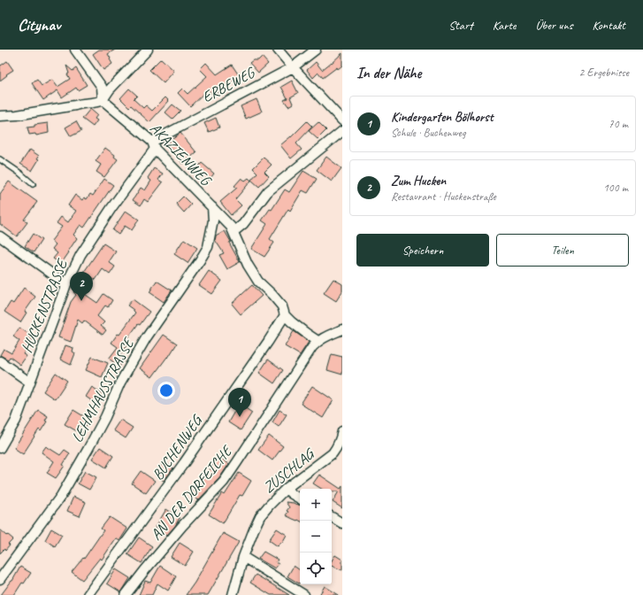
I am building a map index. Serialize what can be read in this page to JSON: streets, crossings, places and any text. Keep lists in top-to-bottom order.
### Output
{
  "streets": {
    "street": [
      "ERBEWEG",
      "AKAZIENWEG",
      "HUCKENSTRASSE",
      "LEHMHAUSSTRASSE",
      "BUCHENWEG",
      "ZUSCHLAG",
      "AN DER DORFEICHE"
    ]
  },
  "crossings": [
    ["ERBEWEG", "AKAZIENWEG"],
    ["ERBEWEG", "HUCKENSTRASSE"],
    ["AKAZIENWEG", "HUCKENSTRASSE"],
    ["AKAZIENWEG", "LEHMHAUSSTRASSE"],
    ["AKAZIENWEG", "BUCHENWEG"],
    ["AKAZIENWEG", "AN DER DORFEICHE"]
  ],
  "page": {
    "header": "Citynav",
    "nav": [
      "Start",
      "Karte",
      "Über uns",
      "Kontakt"
    ],
    "heading": ["In der Nähe", "2 Ergebnisse"],
    "list": [
      {
        "mark": "1",
        "name": "Kindergarten Bölhorst",
        "note": "Schule · Buchenweg",
        "value": "70 m"
      },
      {
        "mark": "2",
        "name": "Zum Hucken",
        "note": "Restaurant · Huckenstraße",
        "value": "100 m"
      }
    ],
    "buttons": ["Speichern", "Teilen"],
    "pins": ["2", "1"],
    "map_buttons": ["+", "−"]
  }
}
